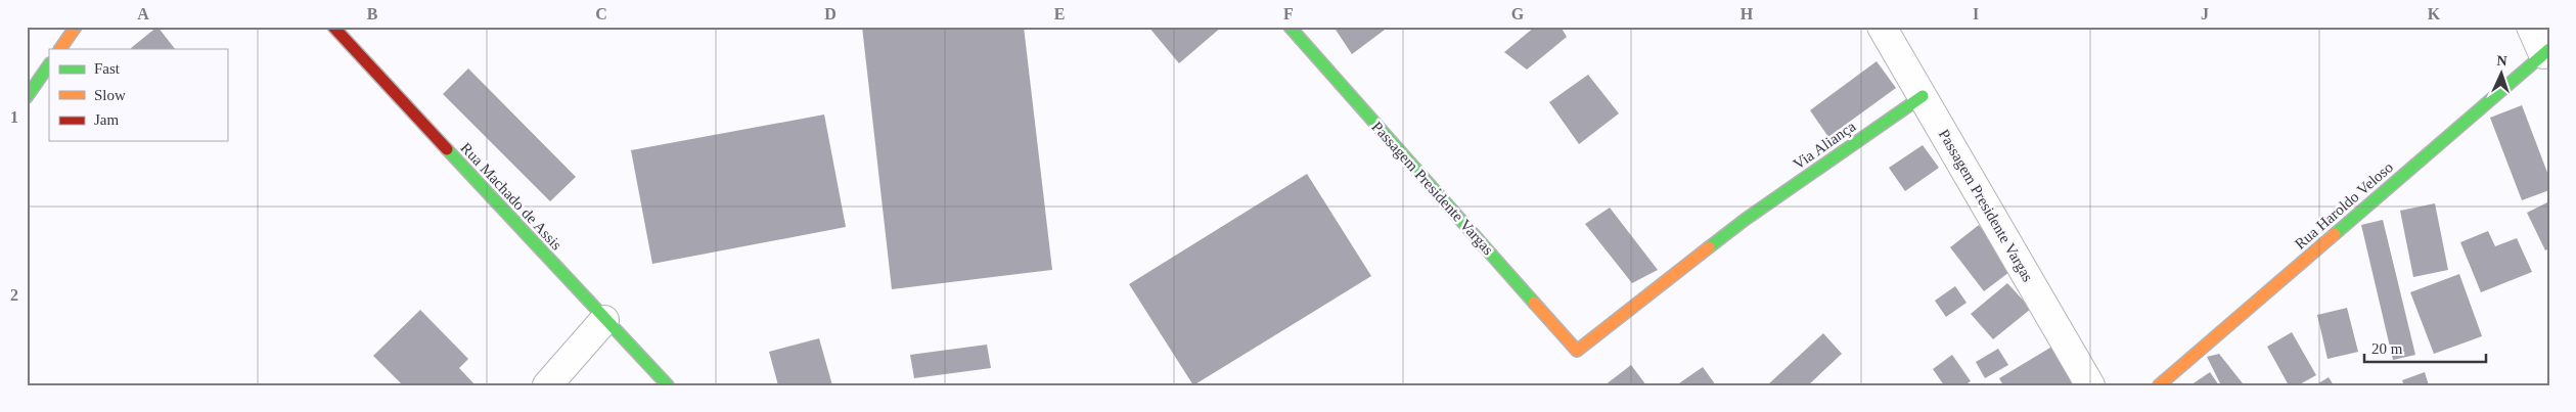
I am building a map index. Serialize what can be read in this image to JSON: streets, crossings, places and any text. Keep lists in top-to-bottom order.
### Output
{
  "streets": {
    "street": [
      "Via Aliança",
      "Passagem Presidente Vargas",
      "Rua Machado de Assis",
      "Rua Haroldo Veloso"
    ]
  },
  "crossings": [
    ["Via Aliança", "Passagem Presidente Vargas"]
  ],
  "legend": ["Fast", "Slow", "Jam"],
  "scale_bar": "20 m",
  "north": "top",
  "grid": {
    "columns": [
      "A",
      "B",
      "C",
      "D",
      "E",
      "F",
      "G",
      "H",
      "I",
      "J",
      "K"
    ],
    "rows": ["1", "2"]
  }
}
